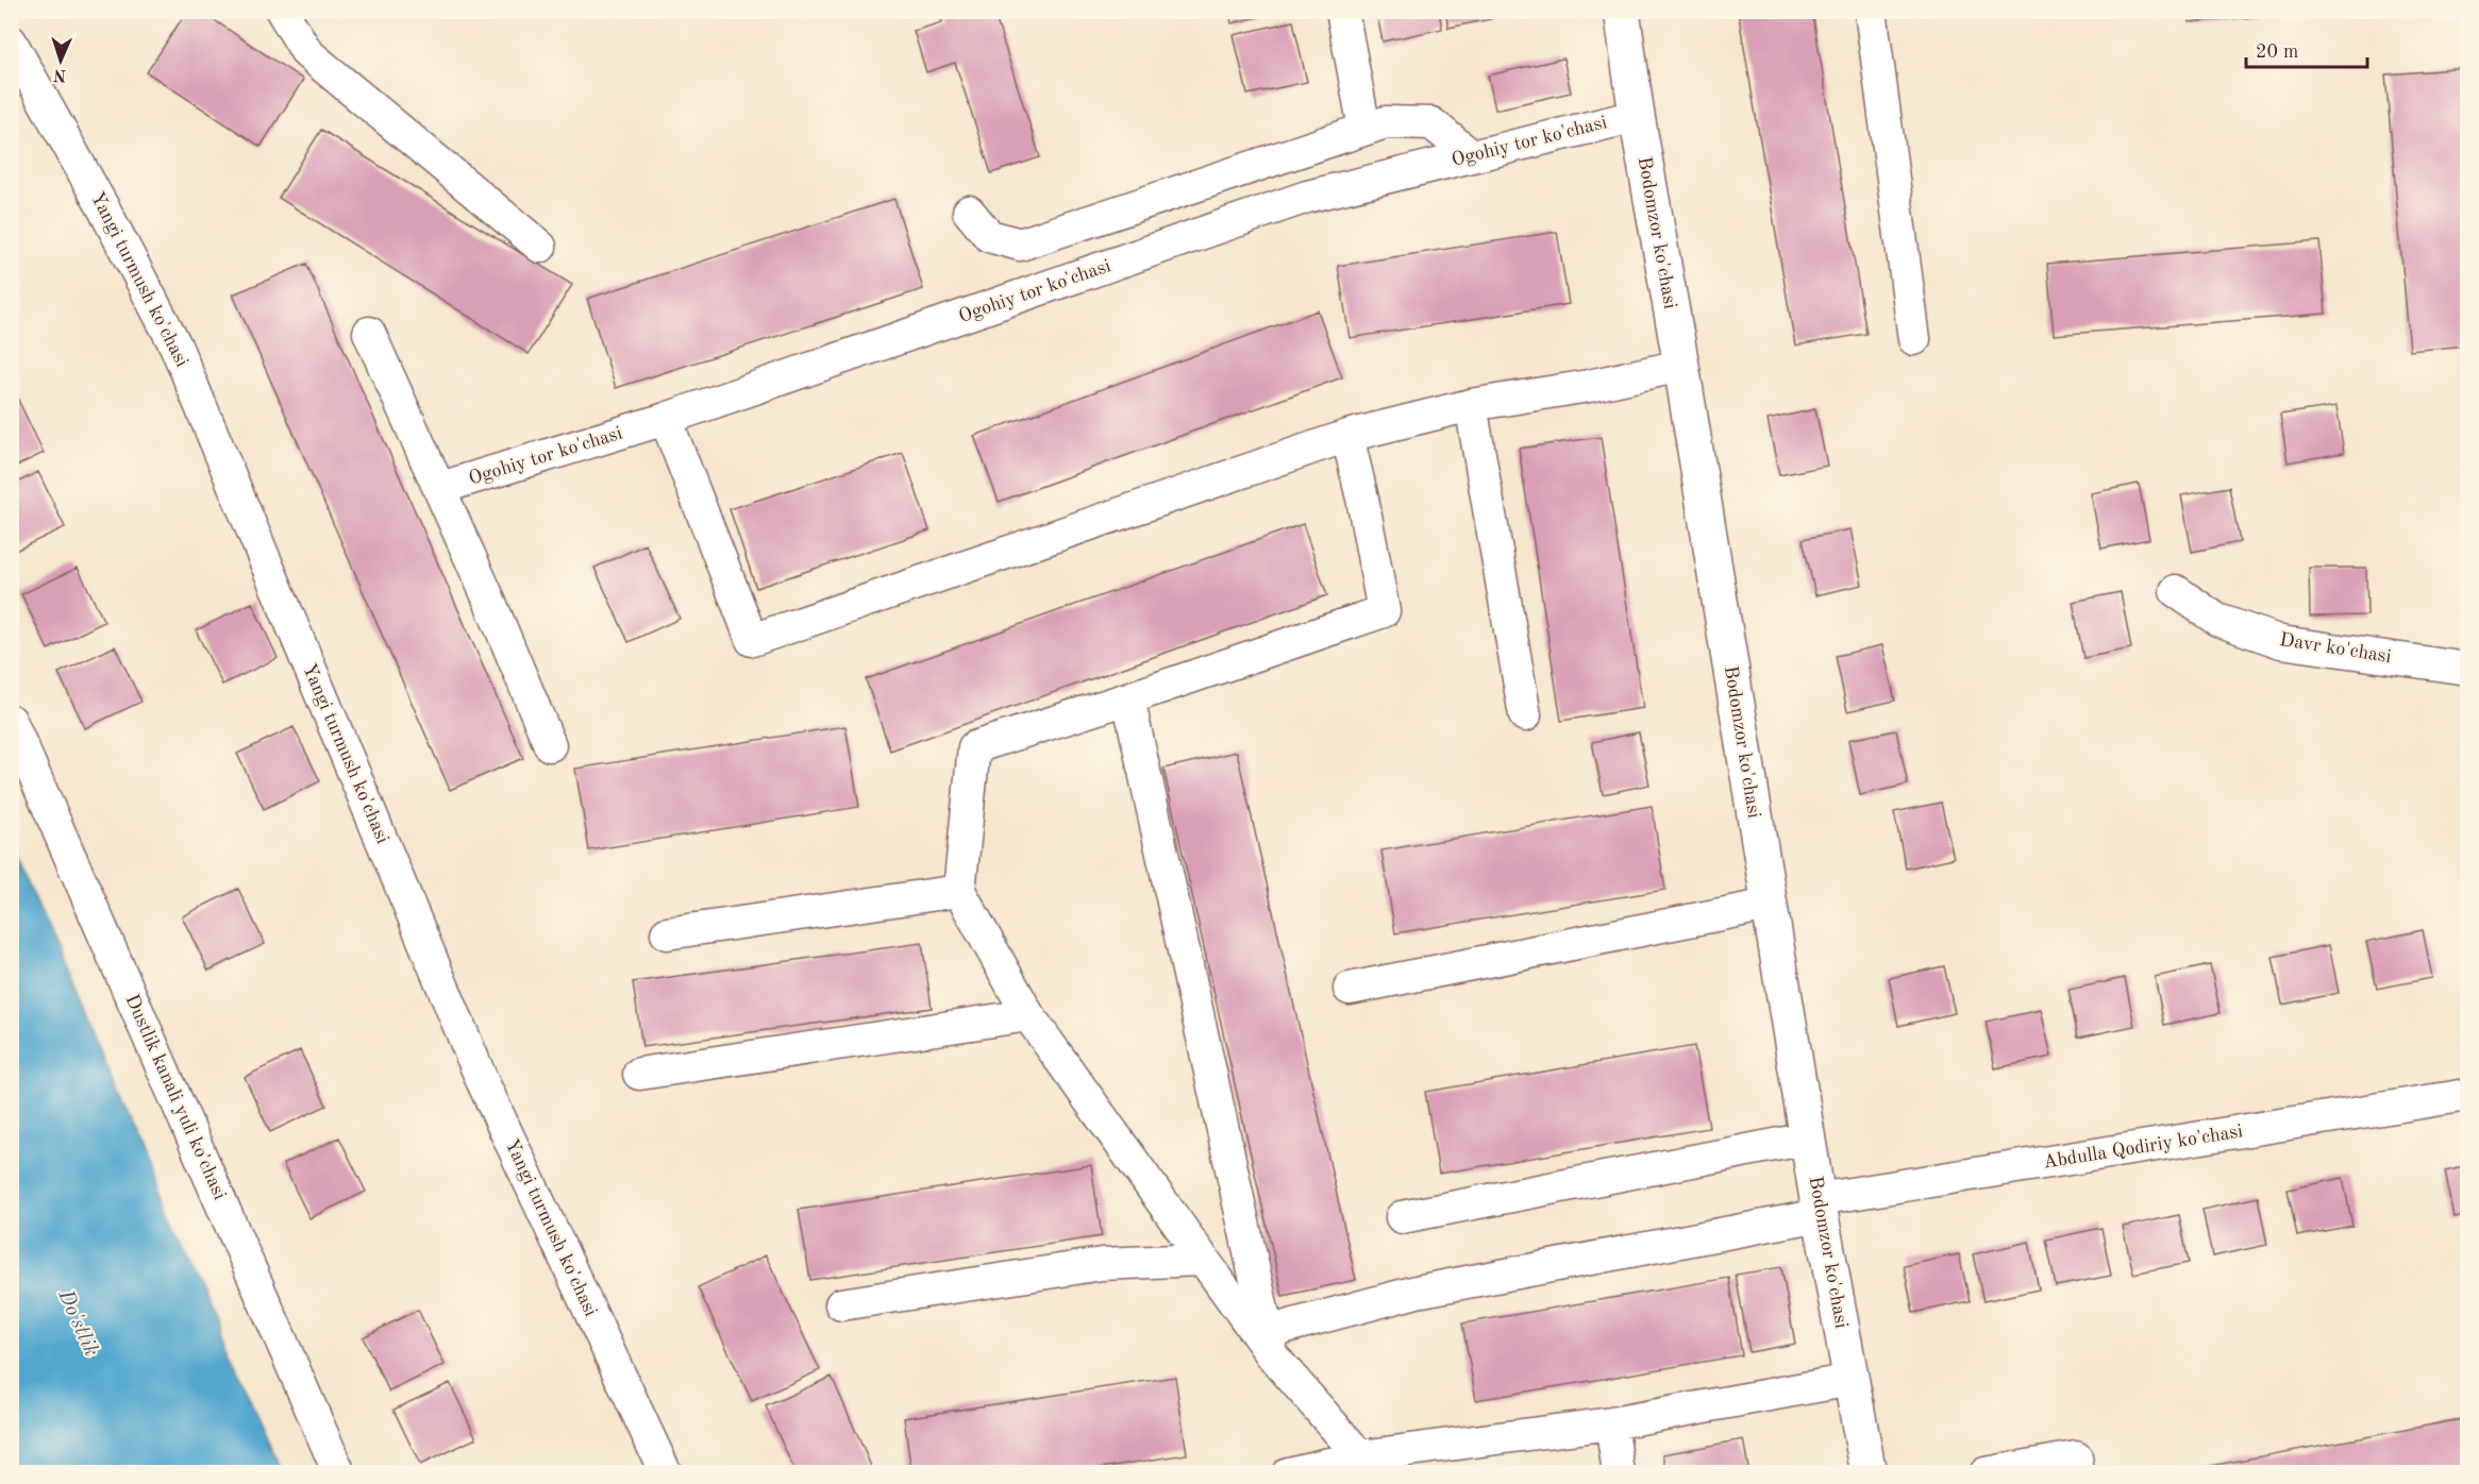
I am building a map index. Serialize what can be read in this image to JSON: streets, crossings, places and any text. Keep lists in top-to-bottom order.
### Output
{
  "streets": {
    "street": [
      "Ogohiy tor ko'chasi",
      "Bodomzor ko'chasi",
      "Yangi turmush ko'chasi",
      "Davr ko'chasi",
      "Dustlik kanali yuli ko'chasi",
      "Abdulla Qodiriy ko'chasi"
    ]
  },
  "crossings": [
    ["Ogohiy tor ko'chasi", "Bodomzor ko'chasi"],
    ["Bodomzor ko'chasi", "Abdulla Qodiriy ko'chasi"]
  ],
  "water": ["Do'stlik"],
  "scale_bar": "20 m",
  "north": "bottom"
}
